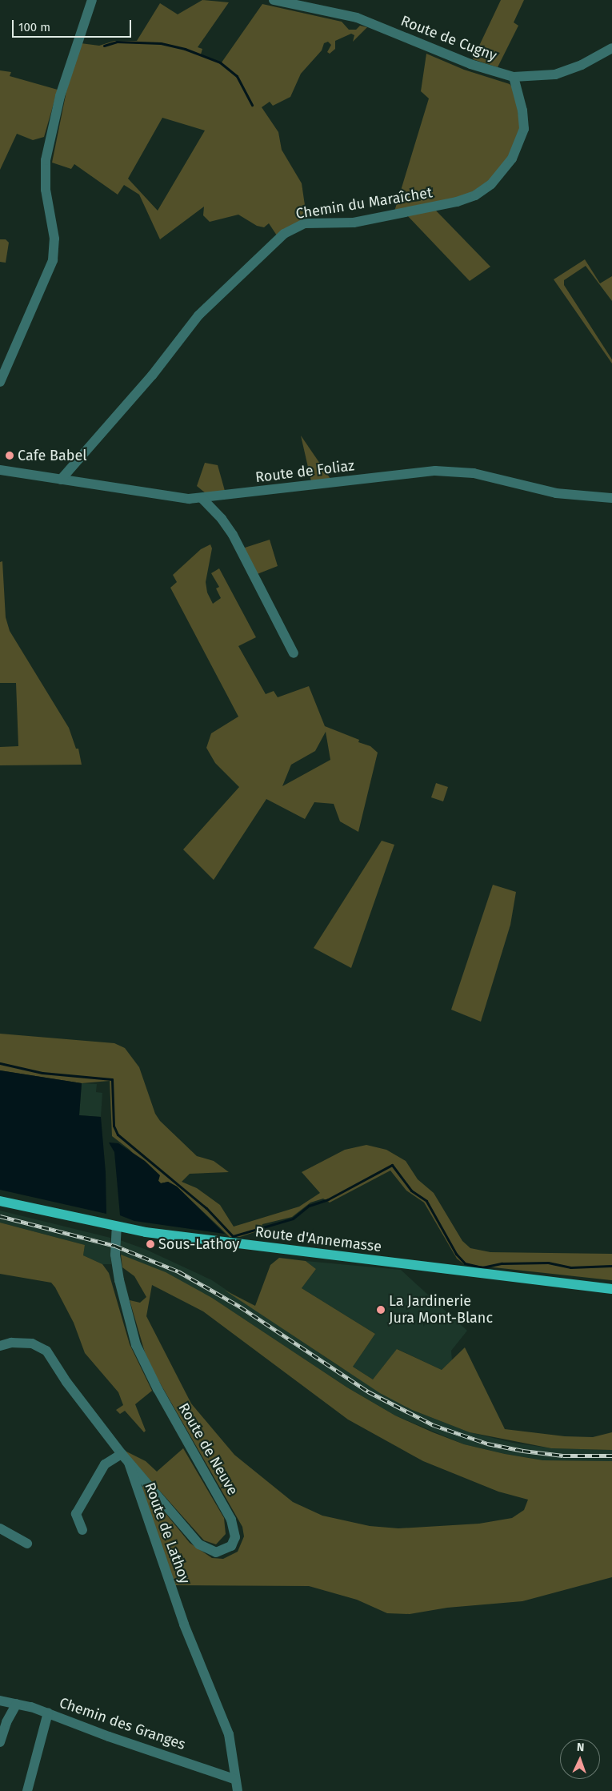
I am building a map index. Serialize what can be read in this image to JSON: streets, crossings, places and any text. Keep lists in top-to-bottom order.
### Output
{
  "streets": {
    "main road": ["Route d'Annemasse"],
    "street": [
      "Route de Cugny",
      "Chemin du Maraîchet",
      "Route de Foliaz",
      "Route de Neuve",
      "Route de Lathoy",
      "Chemin des Granges"
    ]
  },
  "crossings": [
    ["Route de Cugny", "Chemin du Maraîchet"],
    ["Chemin du Maraîchet", "Route de Foliaz"],
    ["Route d'Annemasse", "Route de Neuve"],
    ["Route de Neuve", "Route de Lathoy"],
    ["Route de Lathoy", "Chemin des Granges"]
  ],
  "places": ["Cafe Babel", "Sous-Lathoy", "La Jardinerie Jura Mont-Blanc"],
  "scale_bar": "100 m",
  "north": "top"
}
